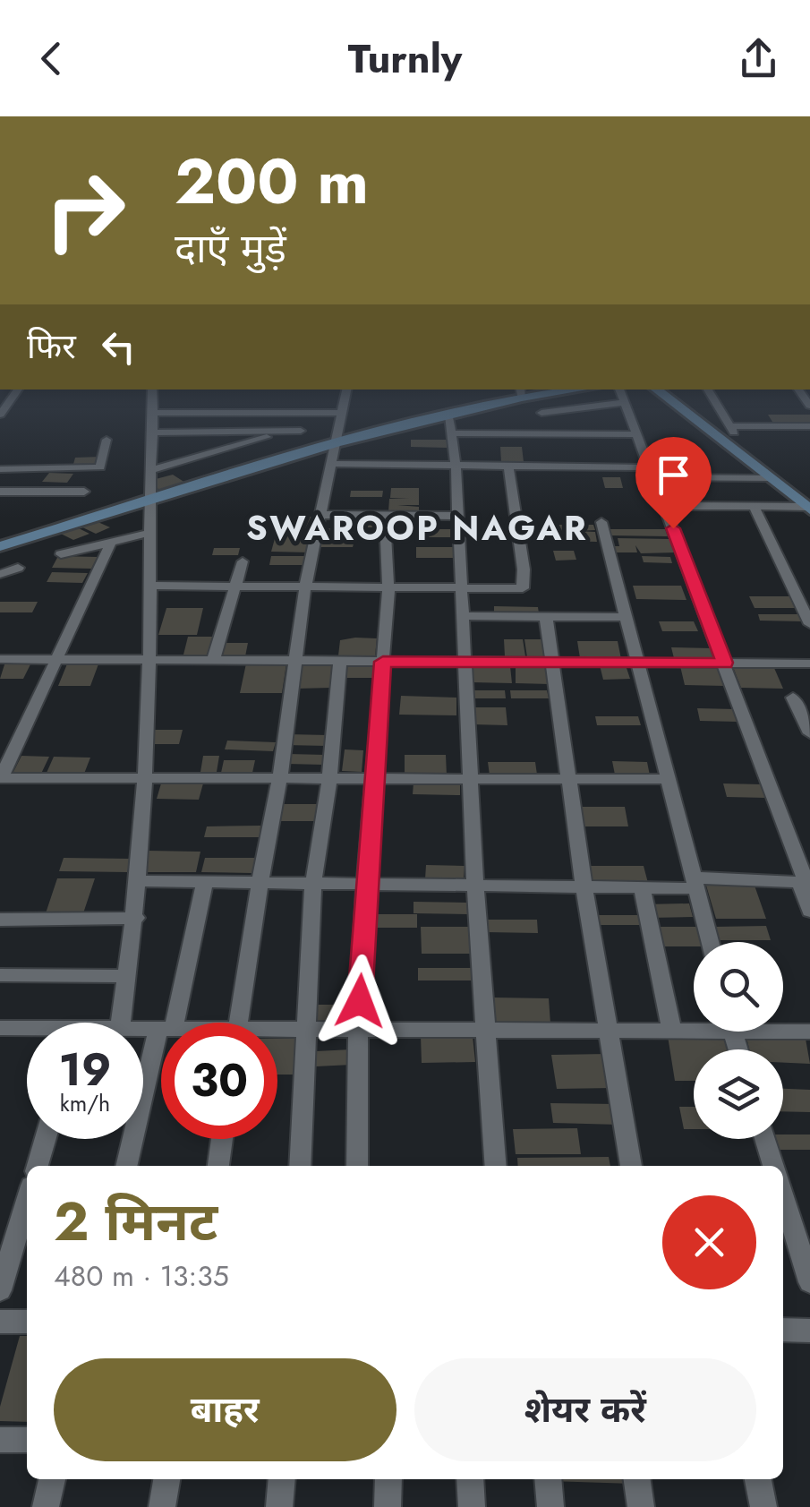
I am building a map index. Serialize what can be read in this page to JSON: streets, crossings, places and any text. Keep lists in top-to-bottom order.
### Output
{
  "districts": ["SWAROOP NAGAR"],
  "page": {
    "header": "Turnly",
    "turn": ["200 m", "दाएँ मुड़ें"],
    "then": "फिर",
    "speed": "19 km/h",
    "limit": "30",
    "heading": ["2 मिनट", "480 m · 13:35"],
    "buttons": ["बाहर", "शेयर करें"]
  }
}
